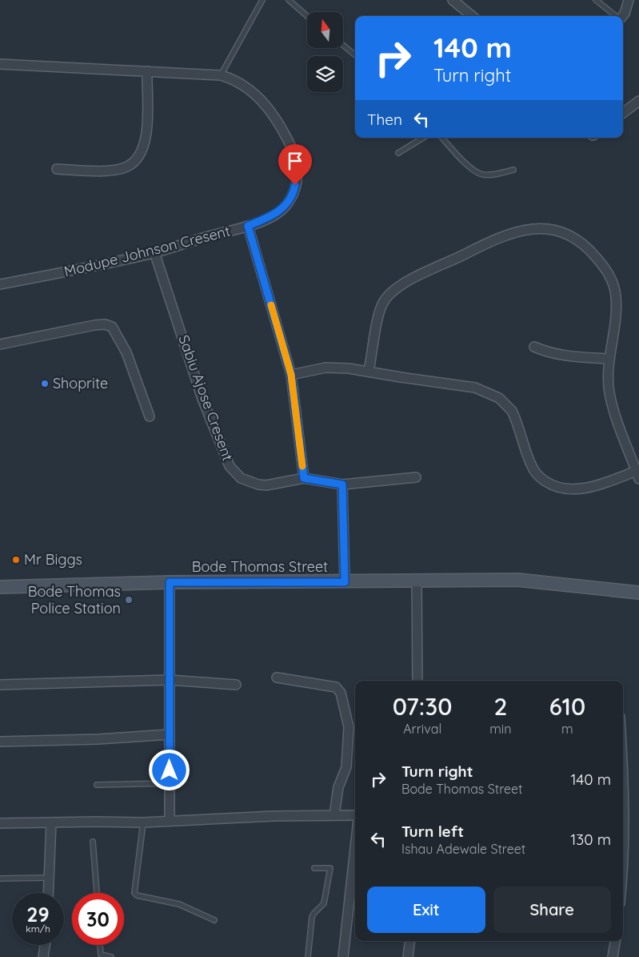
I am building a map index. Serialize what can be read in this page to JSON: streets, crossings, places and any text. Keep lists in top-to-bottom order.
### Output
{
  "streets": {
    "main road": ["Bode Thomas Street"],
    "street": ["Modupe Johnson Cresent", "Sabiu Ajose Cresent"]
  },
  "crossings": [
    ["Modupe Johnson Cresent", "Sabiu Ajose Cresent"]
  ],
  "places": ["Shoprite", "Mr Biggs", "Bode Thomas Police Station"],
  "north": "top",
  "page": {
    "turn": ["140 m", "Turn right"],
    "then": "Then",
    "eta": [
      "07:30",
      "Arrival",
      "2",
      "min",
      "610",
      "m"
    ],
    "list": [
      {
        "name": "Turn right",
        "note": "Bode Thomas Street",
        "value": "140 m"
      },
      {
        "name": "Turn left",
        "note": "Ishau Adewale Street",
        "value": "130 m"
      }
    ],
    "buttons": ["Exit", "Share"],
    "speed": "29 km/h",
    "limit": "30"
  }
}
